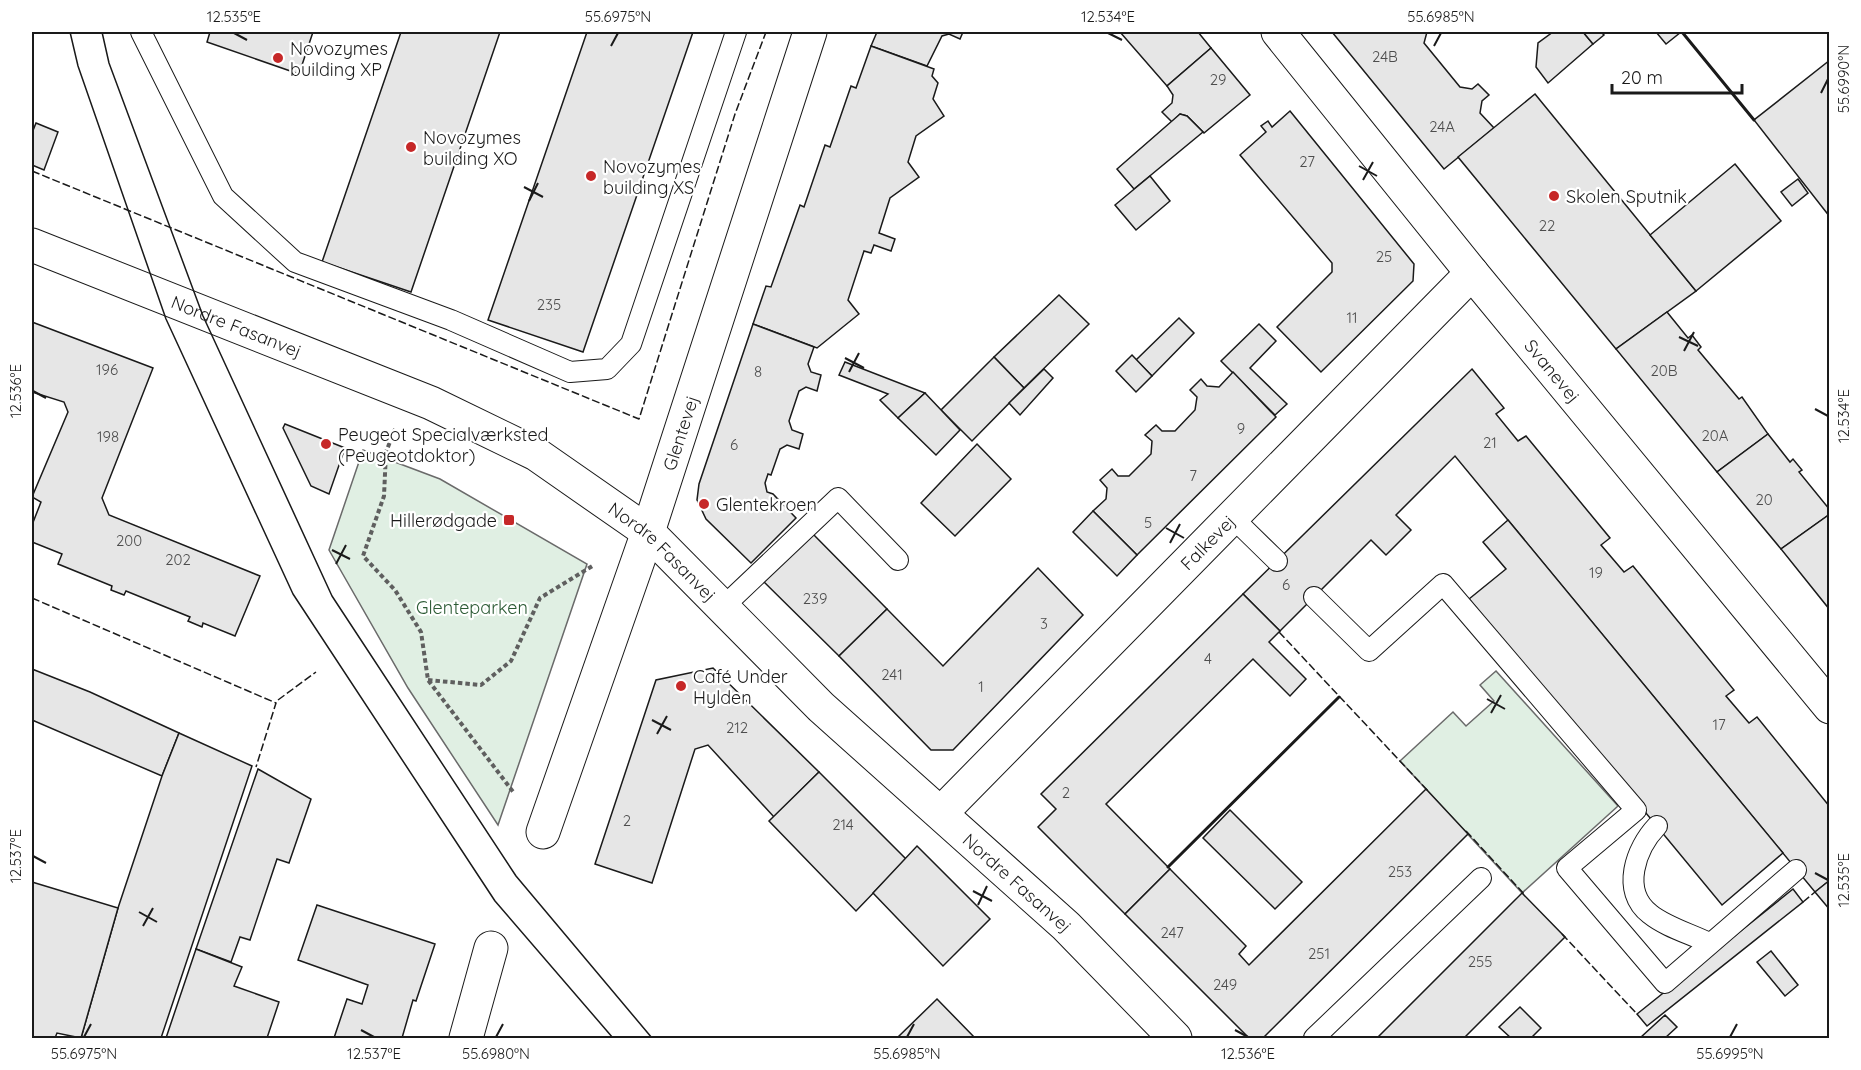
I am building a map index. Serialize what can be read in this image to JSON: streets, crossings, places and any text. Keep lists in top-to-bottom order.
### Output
{
  "streets": {
    "street": [
      "Nordre Fasanvej",
      "Svanevej",
      "Glentevej",
      "Falkevej"
    ]
  },
  "crossings": [
    ["Nordre Fasanvej", "Glentevej"],
    ["Nordre Fasanvej", "Falkevej"],
    ["Svanevej", "Falkevej"]
  ],
  "parks": ["Glenteparken"],
  "places": {
    "other": [
      "Novozymes building XP",
      "Novozymes building XO",
      "Novozymes building XS",
      "Skolen Sputnik",
      "Peugeot Specialværksted (Peugeotdoktor)",
      "Glentekroen",
      "Café Under Hylden"
    ],
    "transit": ["Hillerødgade"]
  },
  "house_numbers": [
    "24B",
    "29",
    "24A",
    "27",
    "22",
    "25",
    "235",
    "11",
    "196",
    "20B",
    "8",
    "9",
    "20A",
    "198",
    "21",
    "6",
    "7",
    "20",
    "5",
    "200",
    "202",
    "19",
    "6",
    "239",
    "3",
    "4",
    "241",
    "1",
    "17",
    "212",
    "2",
    "2",
    "214",
    "253",
    "247",
    "251",
    "255",
    "249"
  ],
  "scale_bar": "20 m",
  "coordinates": [
    "12.535°E",
    "55.6975°N",
    "12.534°E",
    "55.6985°N",
    "55.6990°N",
    "12.536°E",
    "12.537°E",
    "55.6980°N",
    "55.6995°N"
  ]
}
